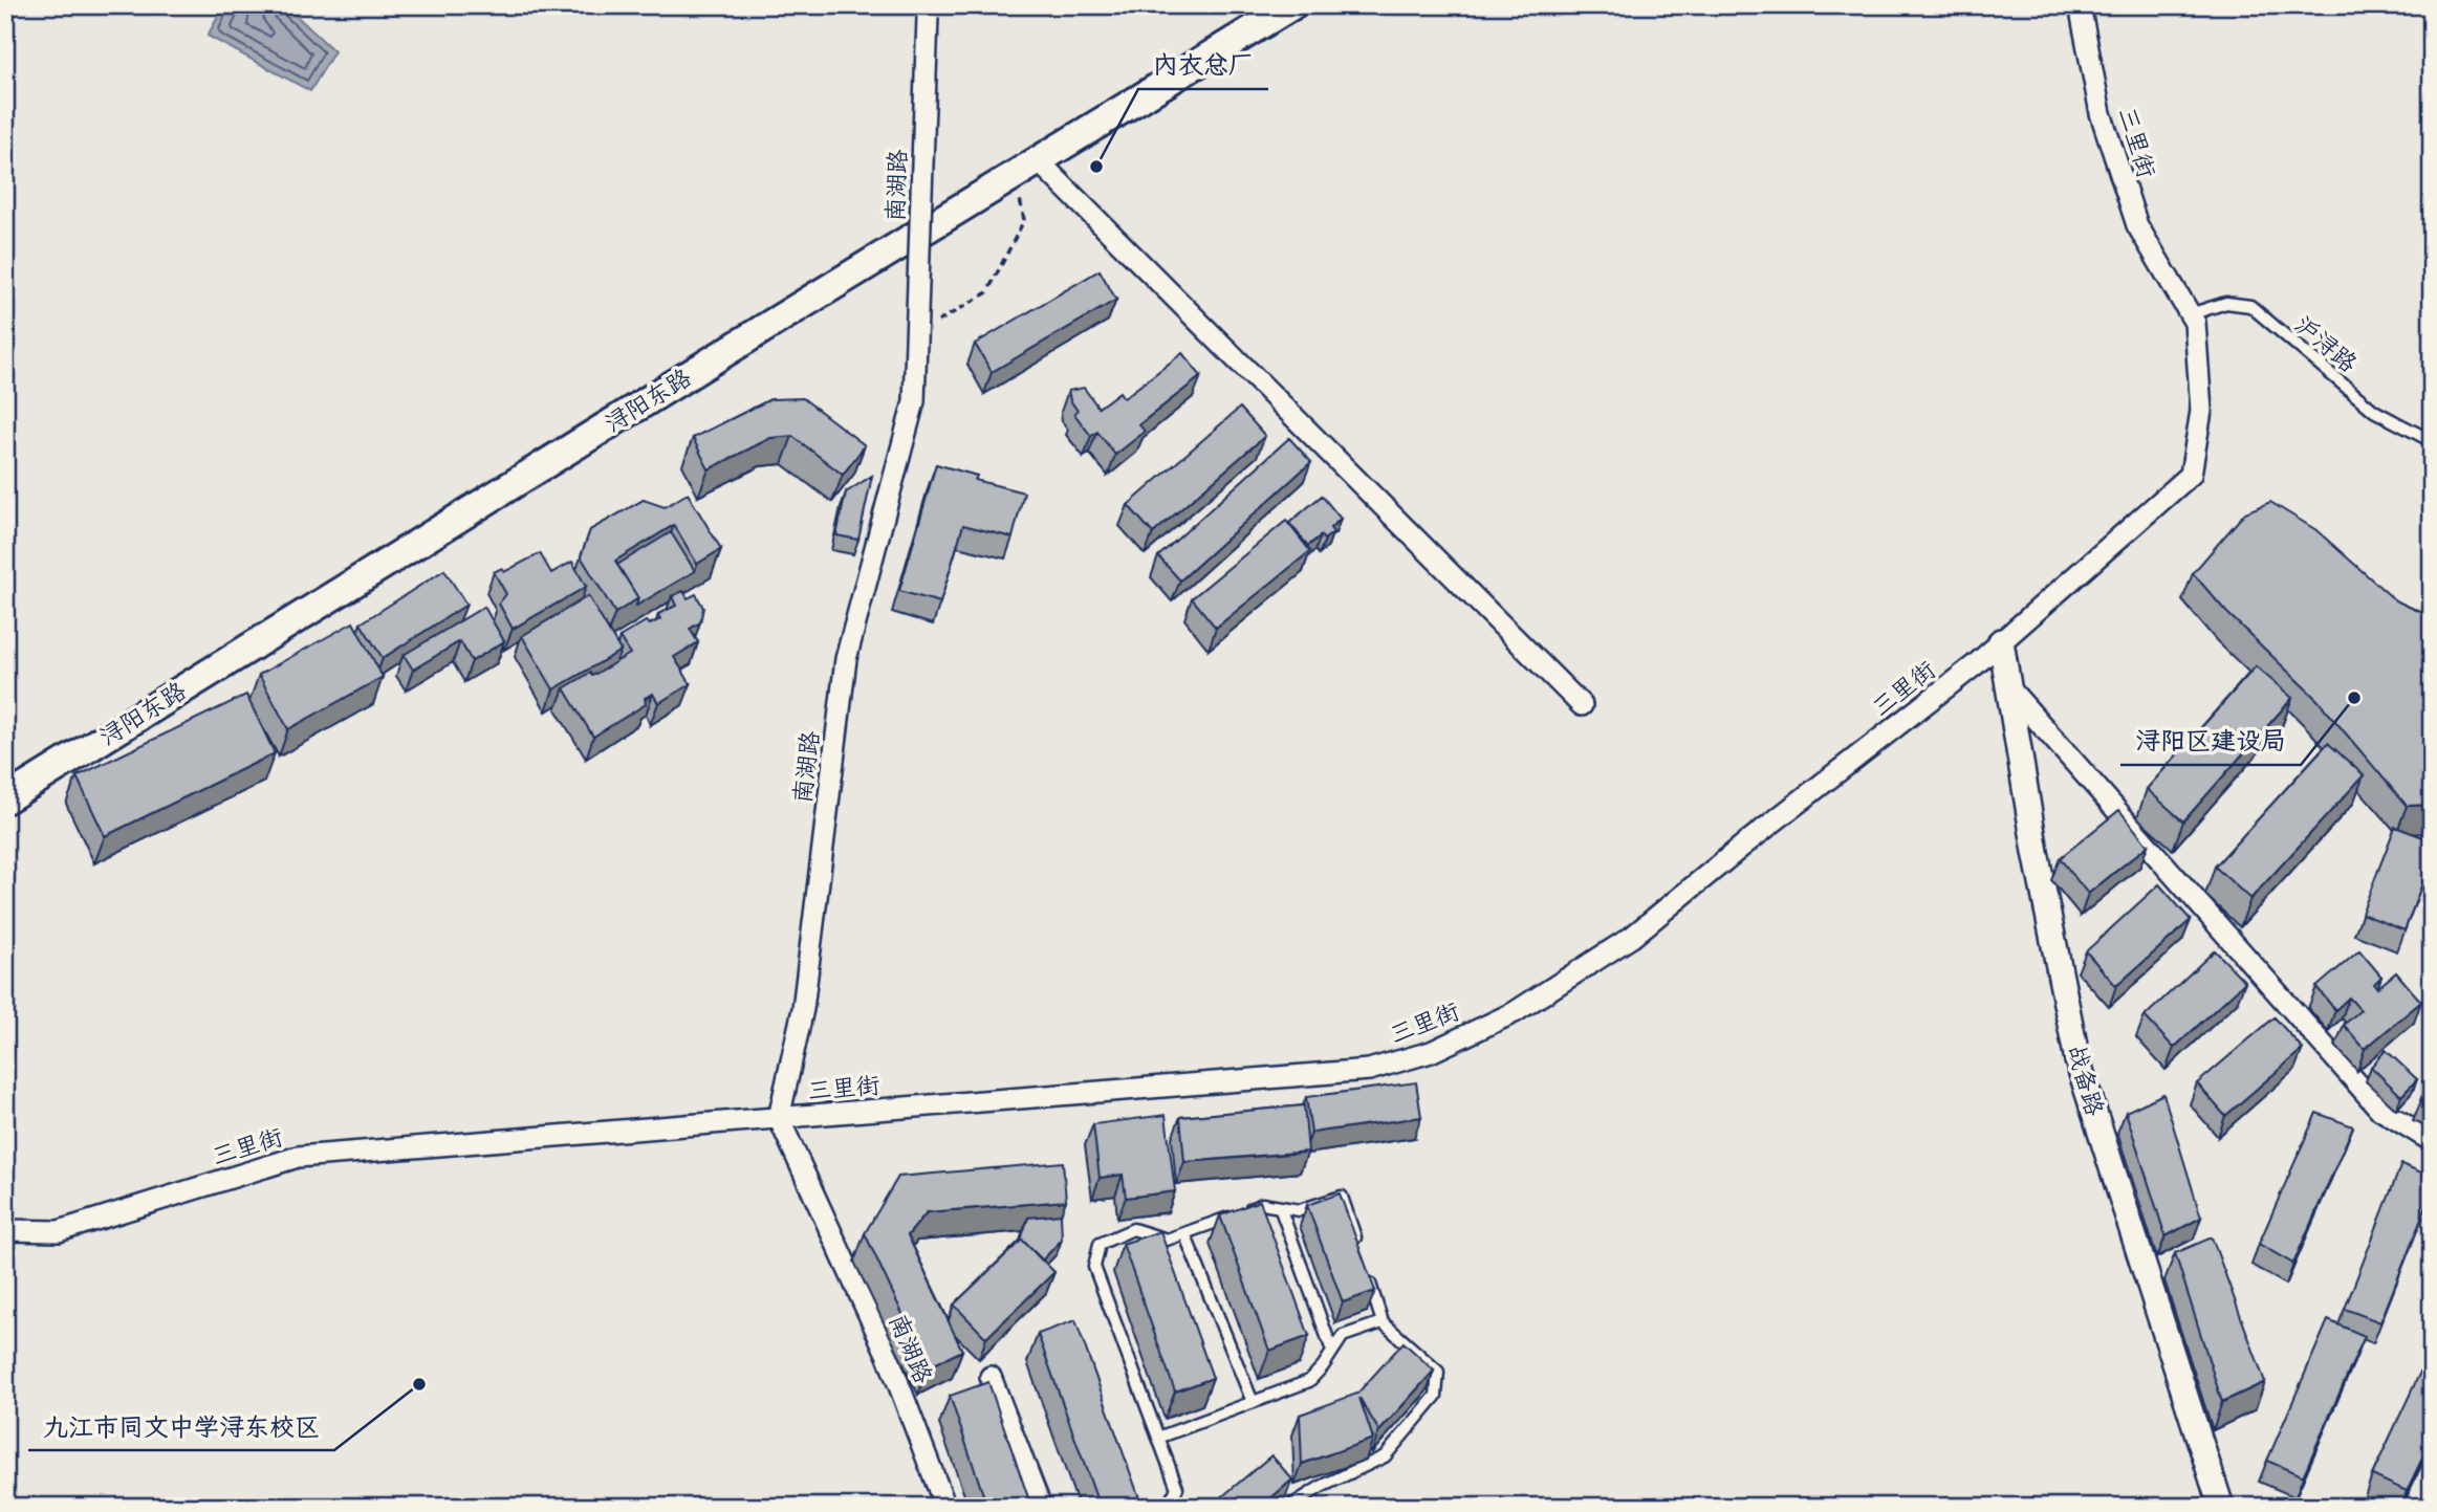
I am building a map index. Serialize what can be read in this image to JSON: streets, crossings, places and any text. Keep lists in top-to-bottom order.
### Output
{
  "streets": {
    "main road": ["浔阳东路"],
    "street": ["三里街", "南湖路", "战备路"],
    "lane": ["沪浔路"]
  },
  "crossings": [
    ["三里街", "南湖路"],
    ["三里街", "沪浔路"],
    ["三里街", "战备路"]
  ],
  "places": ["内衣总厂", "浔阳区建设局", "九江市同文中学浔东校区"]
}
